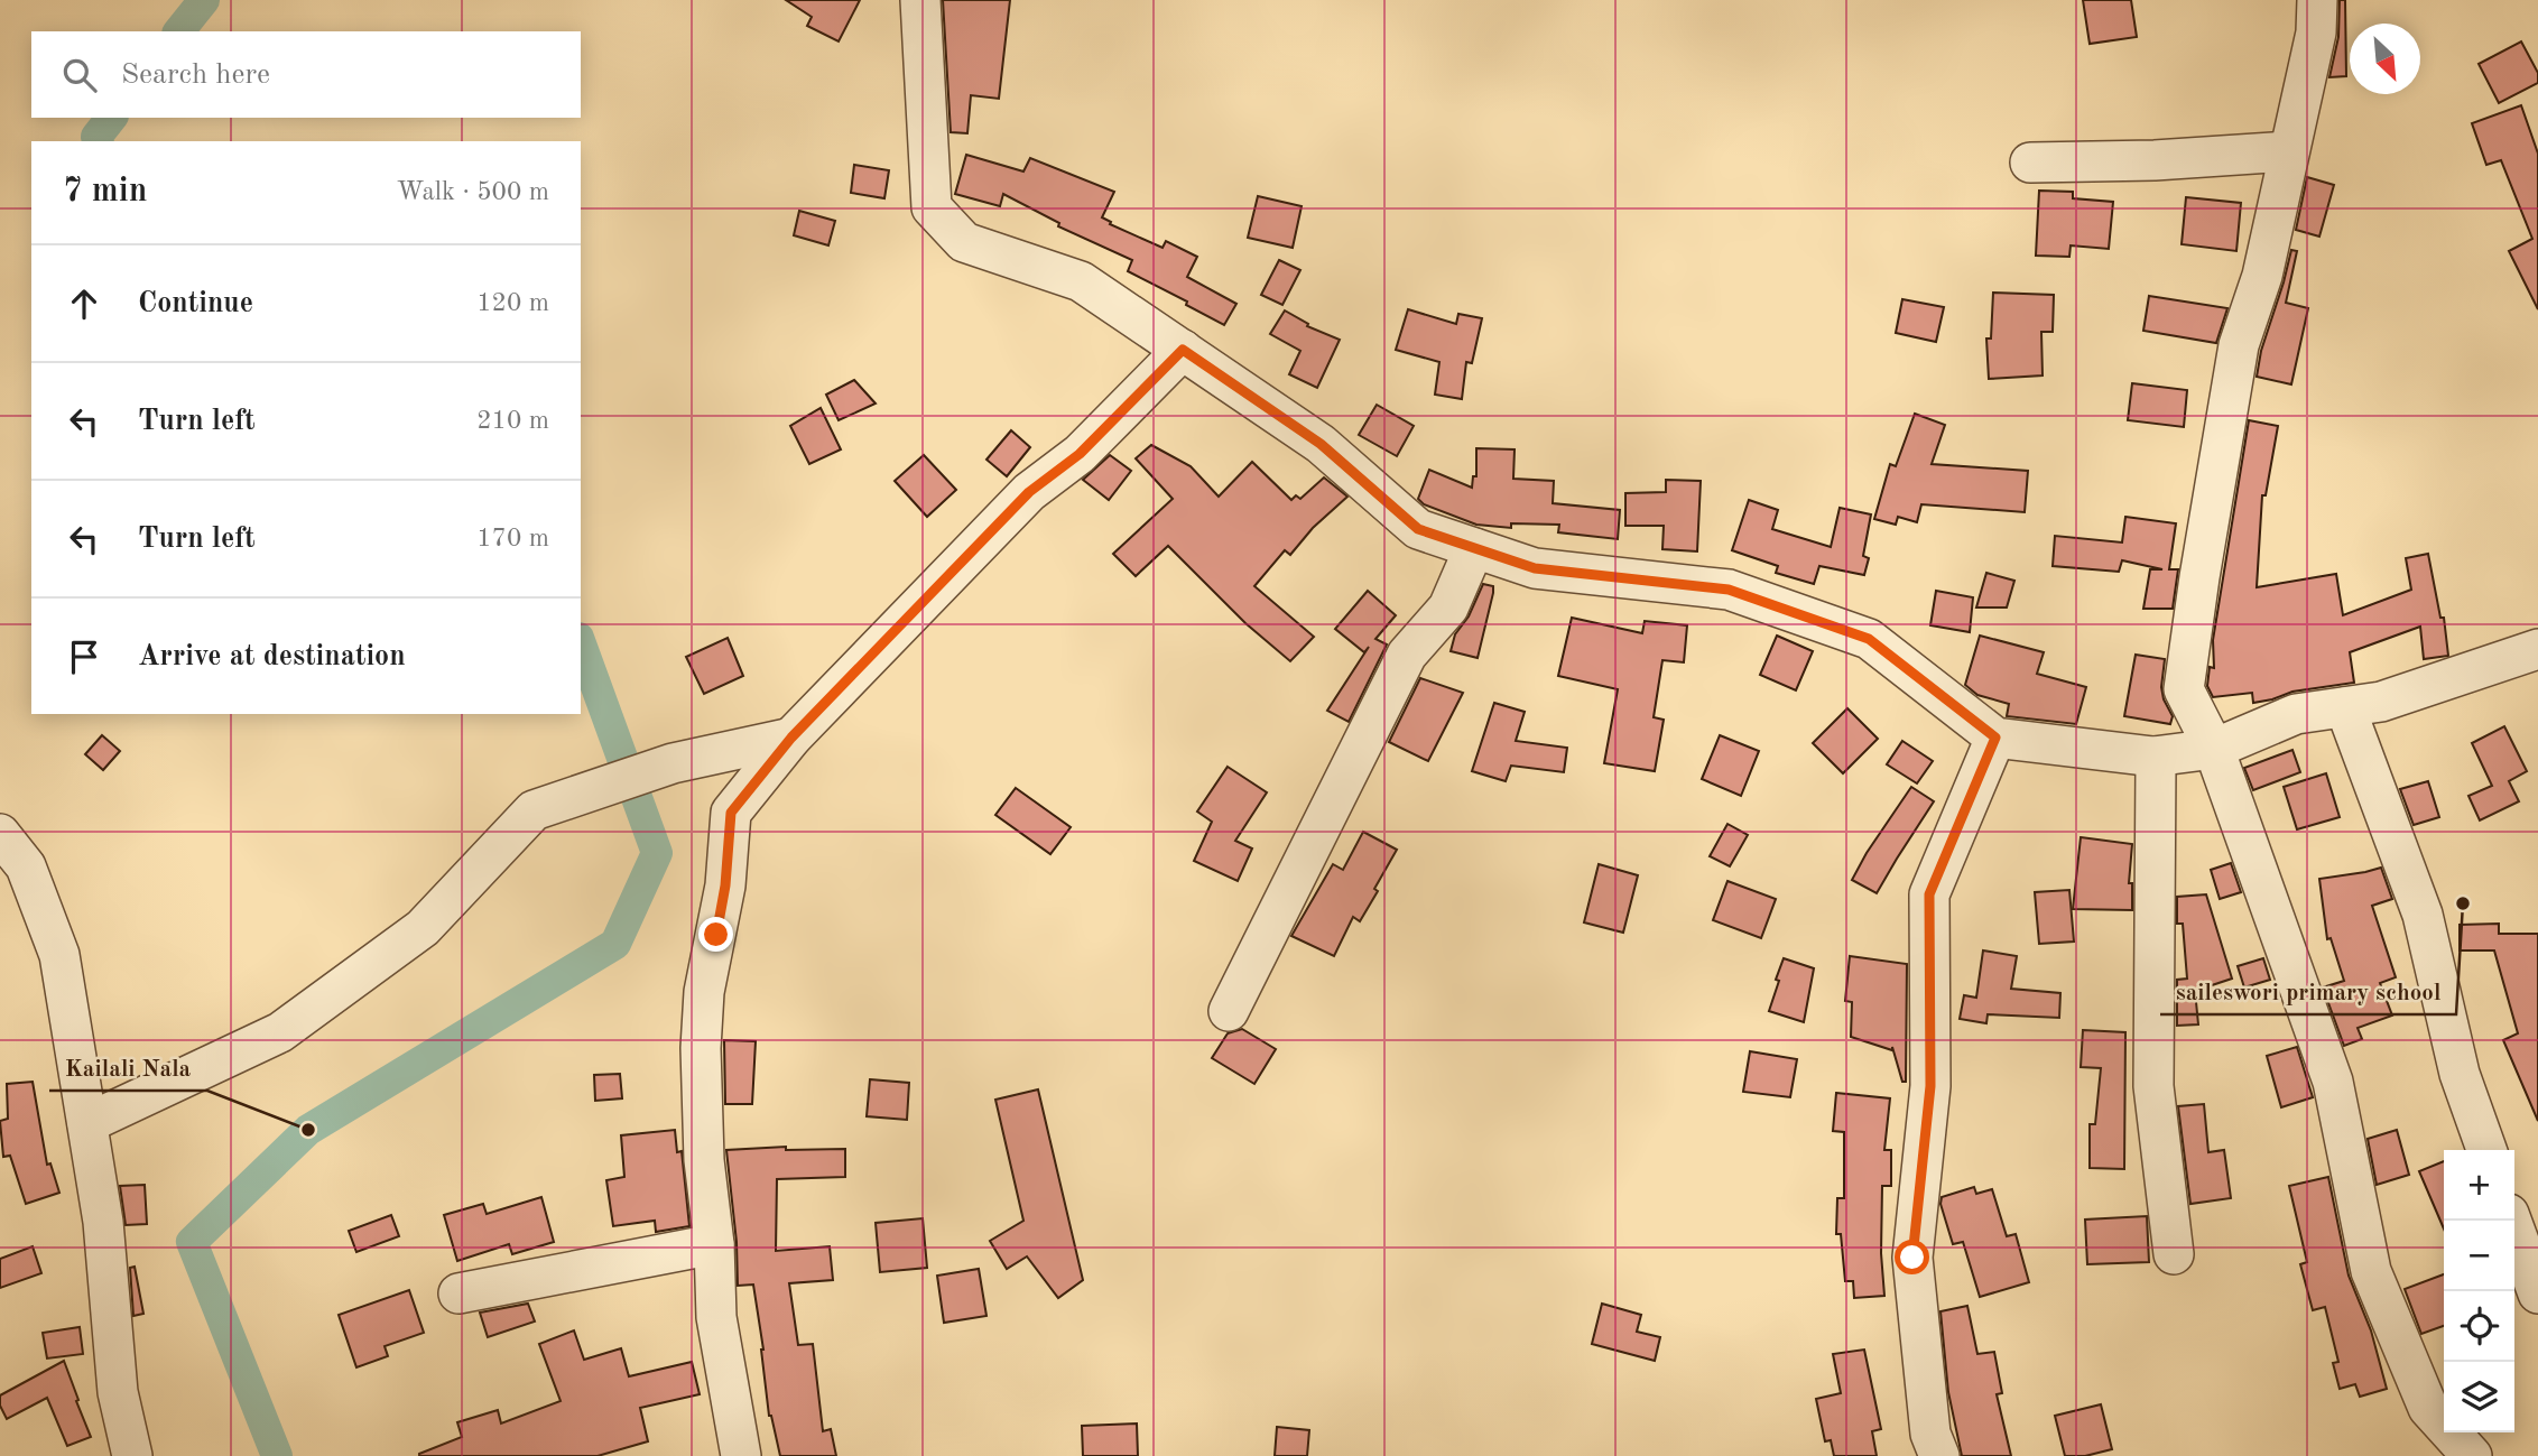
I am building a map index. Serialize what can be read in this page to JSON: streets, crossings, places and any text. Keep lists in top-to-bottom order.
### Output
{
  "places": ["saileswori primary school", "Kailali Nala"],
  "north": "bottom right",
  "page": {
    "search": "Search here",
    "heading": ["7 min", "Walk · 500 m"],
    "list": [
      ["Continue", "120 m"],
      ["Turn left", "210 m"],
      ["Turn left", "170 m"],
      "Arrive at destination"
    ],
    "map_buttons": ["+", "−"]
  }
}
